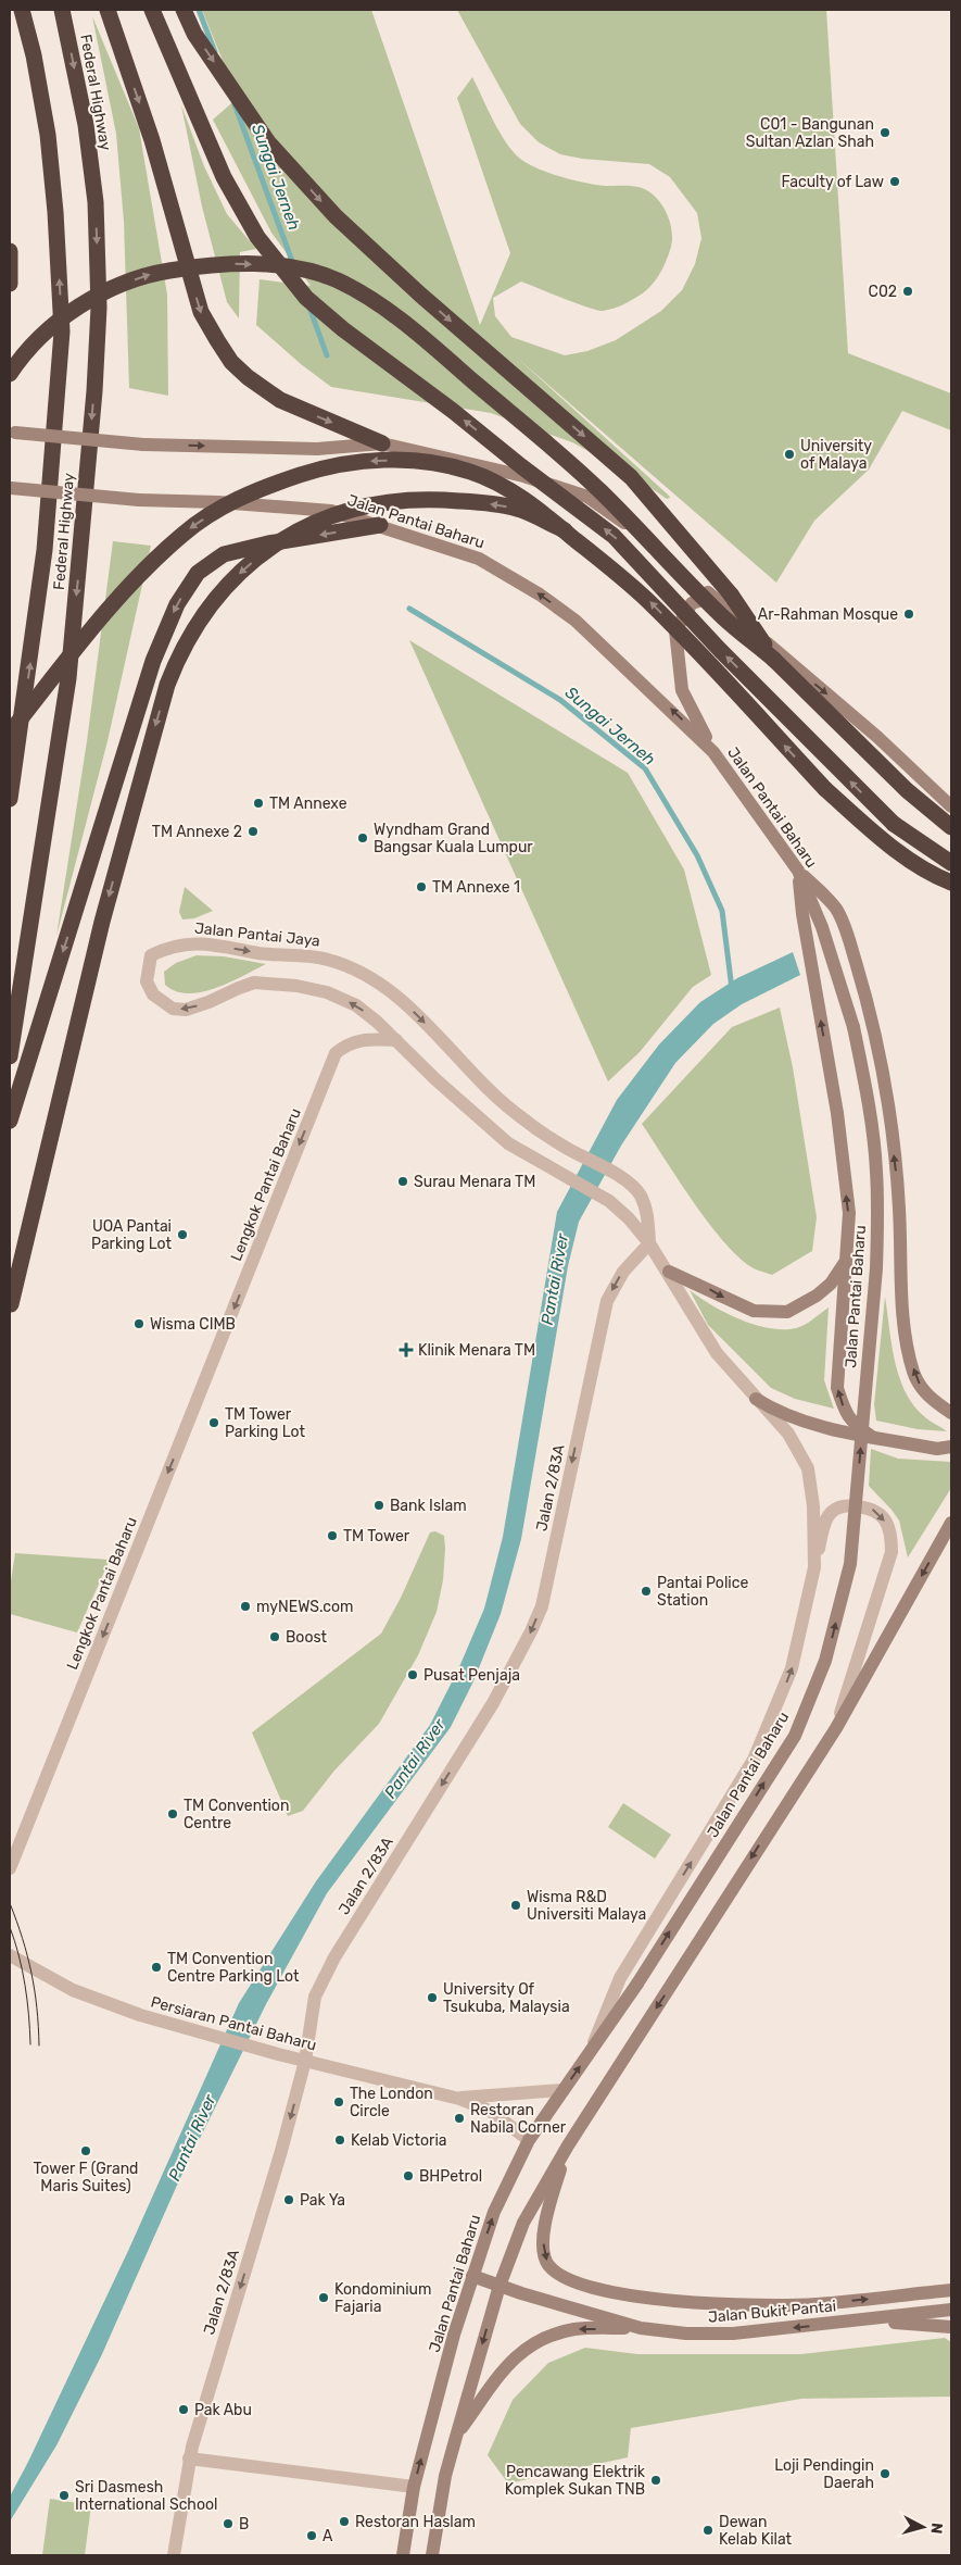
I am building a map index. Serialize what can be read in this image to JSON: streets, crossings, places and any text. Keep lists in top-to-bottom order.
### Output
{
  "streets": {
    "highway": ["Federal Highway"],
    "main road": ["Jalan Pantai Baharu", "Jalan Bukit Pantai"],
    "street": [
      "Jalan Pantai Jaya",
      "Lengkok Pantai Baharu",
      "Jalan 2/83A",
      "Persiaran Pantai Baharu"
    ]
  },
  "crossings": [
    ["Jalan Pantai Baharu", "Persiaran Pantai Baharu"],
    ["Jalan Pantai Baharu", "Jalan Bukit Pantai"],
    ["Jalan Pantai Jaya", "Lengkok Pantai Baharu"],
    ["Jalan Pantai Jaya", "Jalan 2/83A"],
    ["Jalan 2/83A", "Persiaran Pantai Baharu"]
  ],
  "one_way": ["Lengkok Pantai Baharu", "Jalan 2/83A"],
  "water": ["Sungai Jerneh", "Pantai River"],
  "places": {
    "other": [
      "C01 - Bangunan Sultan Azlan Shah",
      "Faculty of Law",
      "C02",
      "University of Malaya",
      "Ar-Rahman Mosque",
      "TM Annexe",
      "TM Annexe 2",
      "Wyndham Grand Bangsar Kuala Lumpur",
      "TM Annexe 1",
      "Surau Menara TM",
      "UOA Pantai Parking Lot",
      "Wisma CIMB",
      "TM Tower Parking Lot",
      "Bank Islam",
      "TM Tower",
      "Pantai Police Station",
      "myNEWS.com",
      "Boost",
      "Pusat Penjaja",
      "TM Convention Centre",
      "Wisma R&D Universiti Malaya",
      "TM Convention Centre Parking Lot",
      "University Of Tsukuba, Malaysia",
      "The London Circle",
      "Restoran Nabila Corner",
      "Kelab Victoria",
      "Tower F (Grand Maris Suites)",
      "BHPetrol",
      "Pak Ya",
      "Kondominium Fajaria",
      "Pak Abu",
      "Loji Pendingin Daerah",
      "Pencawang Elektrik Komplek Sukan TNB",
      "Sri Dasmesh International School",
      "Restoran Haslam",
      "B",
      "Dewan Kelab Kilat",
      "A"
    ],
    "health": ["Klinik Menara TM"]
  },
  "north": "right"
}
